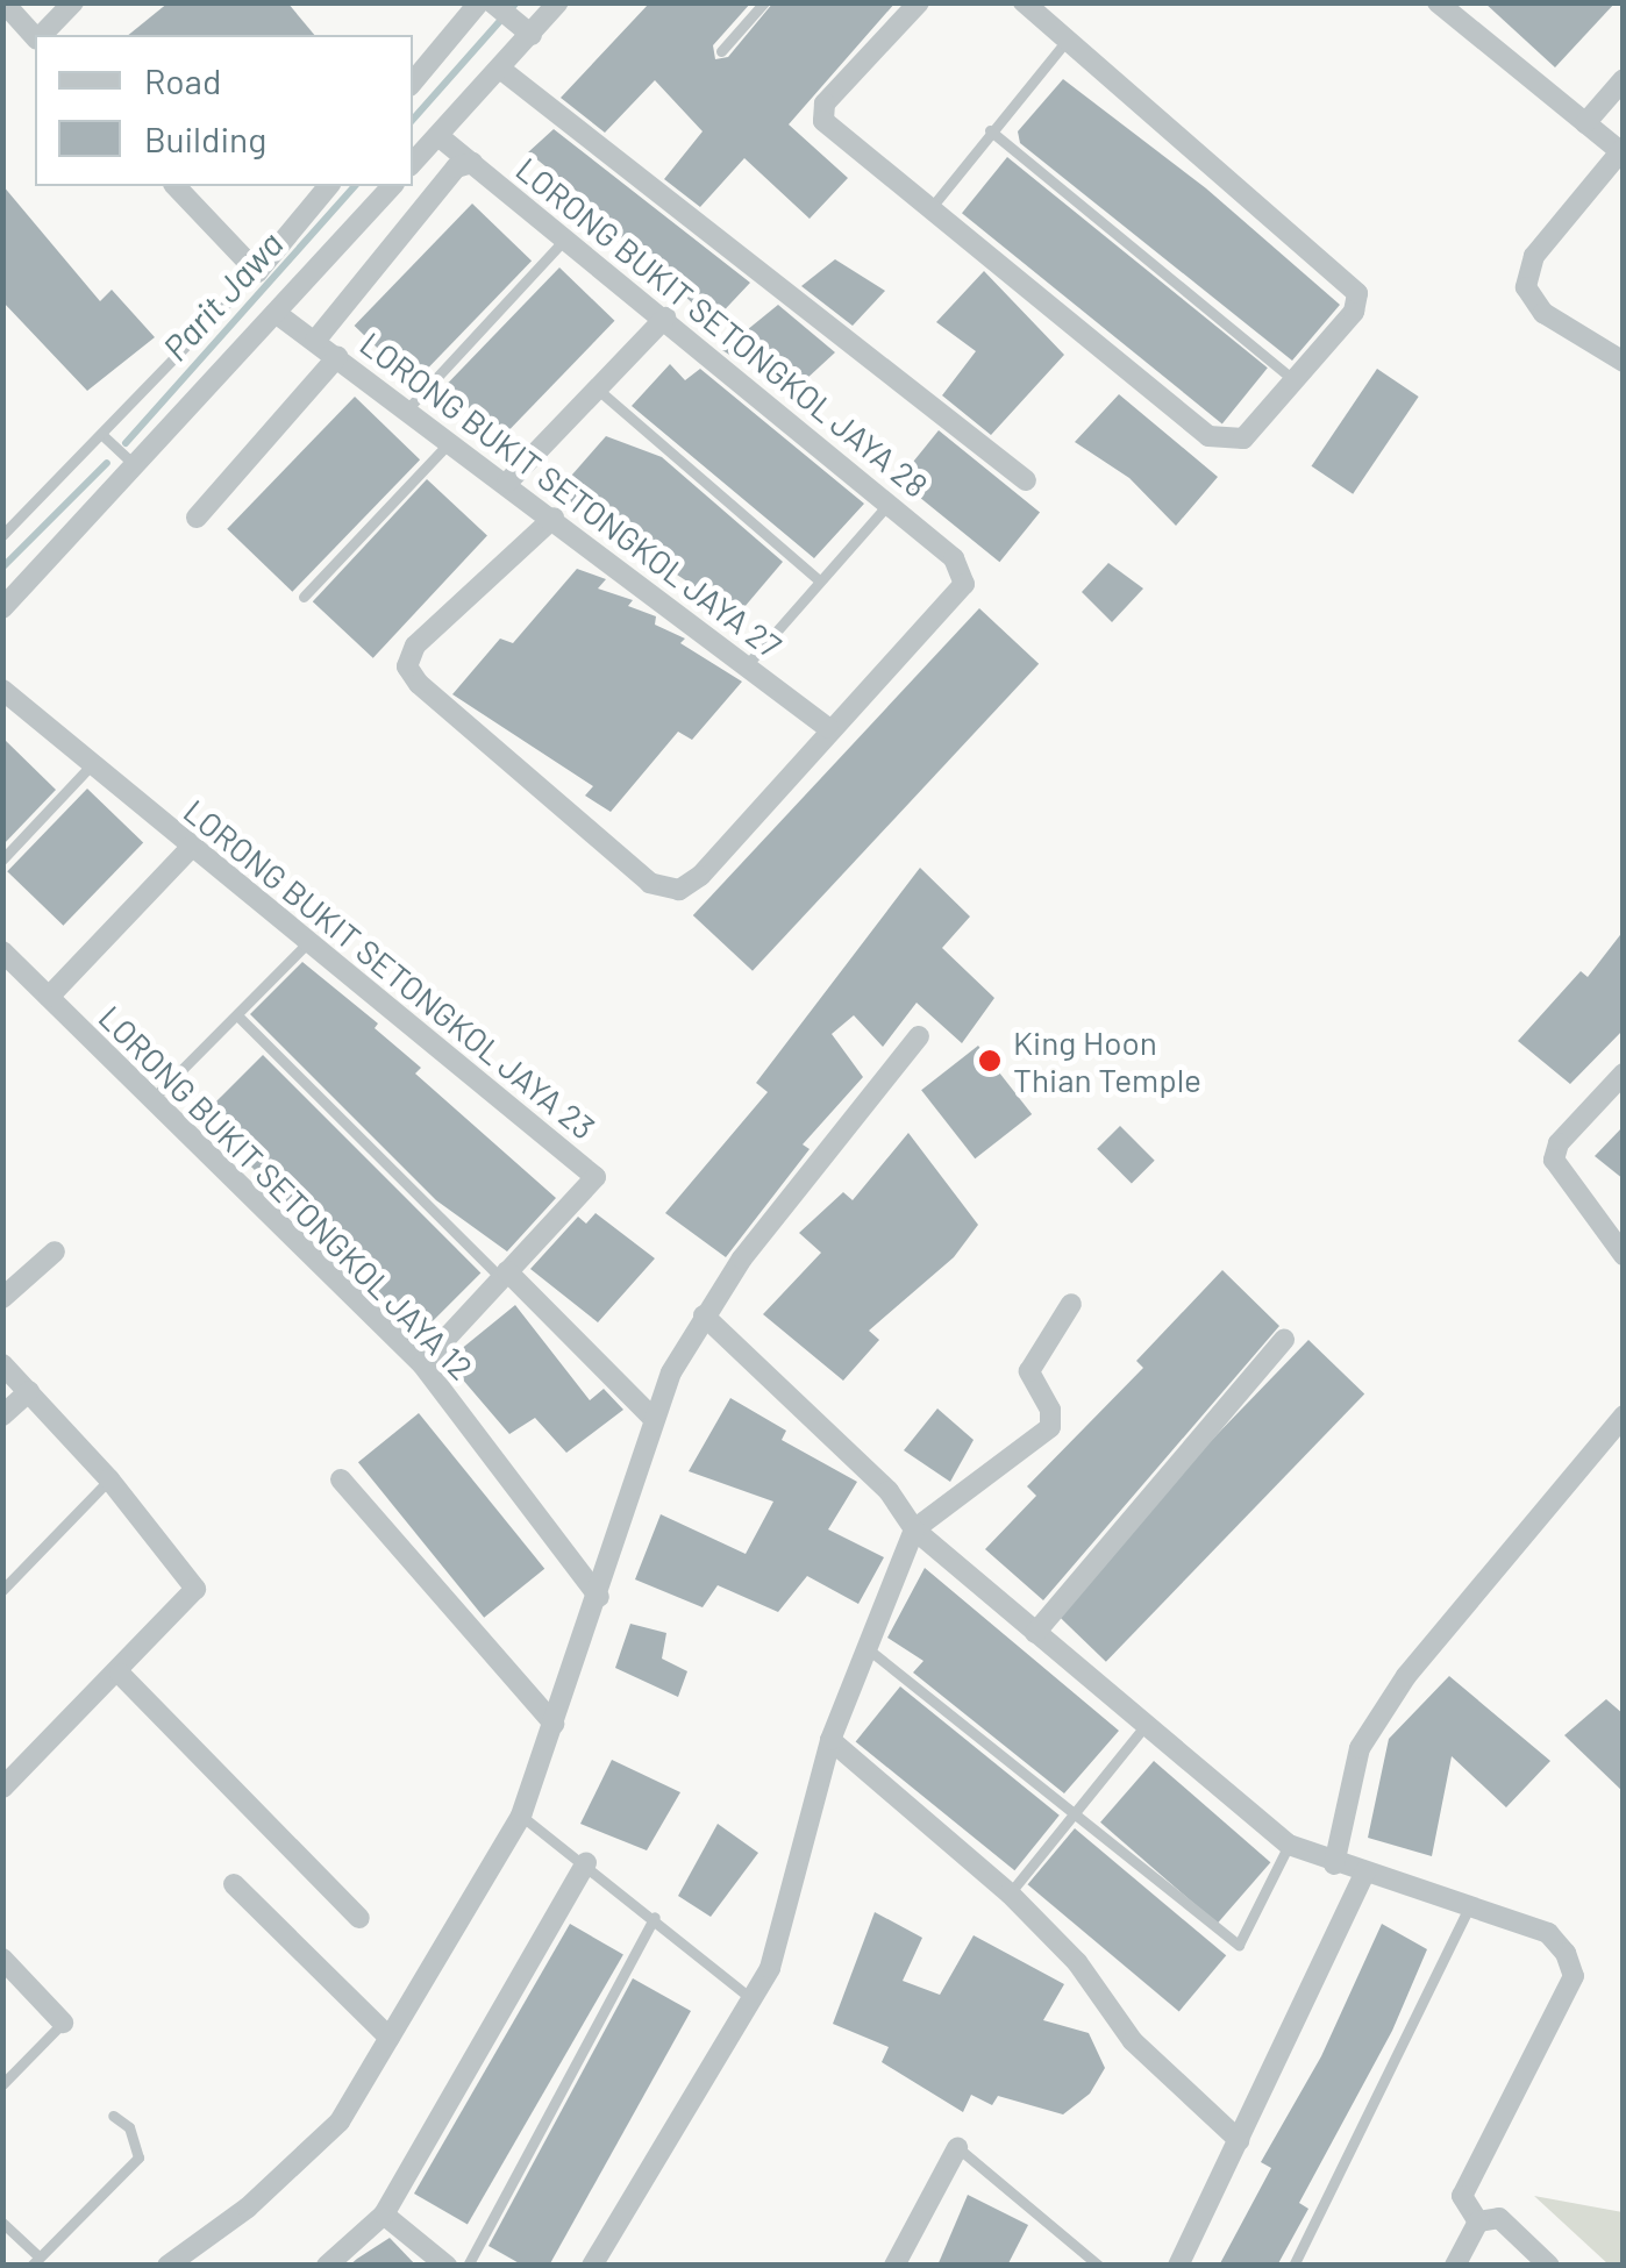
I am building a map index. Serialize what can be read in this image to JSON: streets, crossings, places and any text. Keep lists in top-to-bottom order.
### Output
{
  "streets": {
    "street": [
      "LORONG BUKIT SETONGKOL JAYA 28",
      "LORONG BUKIT SETONGKOL JAYA 27",
      "LORONG BUKIT SETONGKOL JAYA 23",
      "LORONG BUKIT SETONGKOL JAYA 12"
    ]
  },
  "crossings": [
    ["LORONG BUKIT SETONGKOL JAYA 28", "LORONG BUKIT SETONGKOL JAYA 27"],
    ["LORONG BUKIT SETONGKOL JAYA 23", "LORONG BUKIT SETONGKOL JAYA 12"]
  ],
  "water": ["Parit Jawa"],
  "places": ["King Hoon Thian Temple"],
  "legend": ["Road", "Building"]
}
